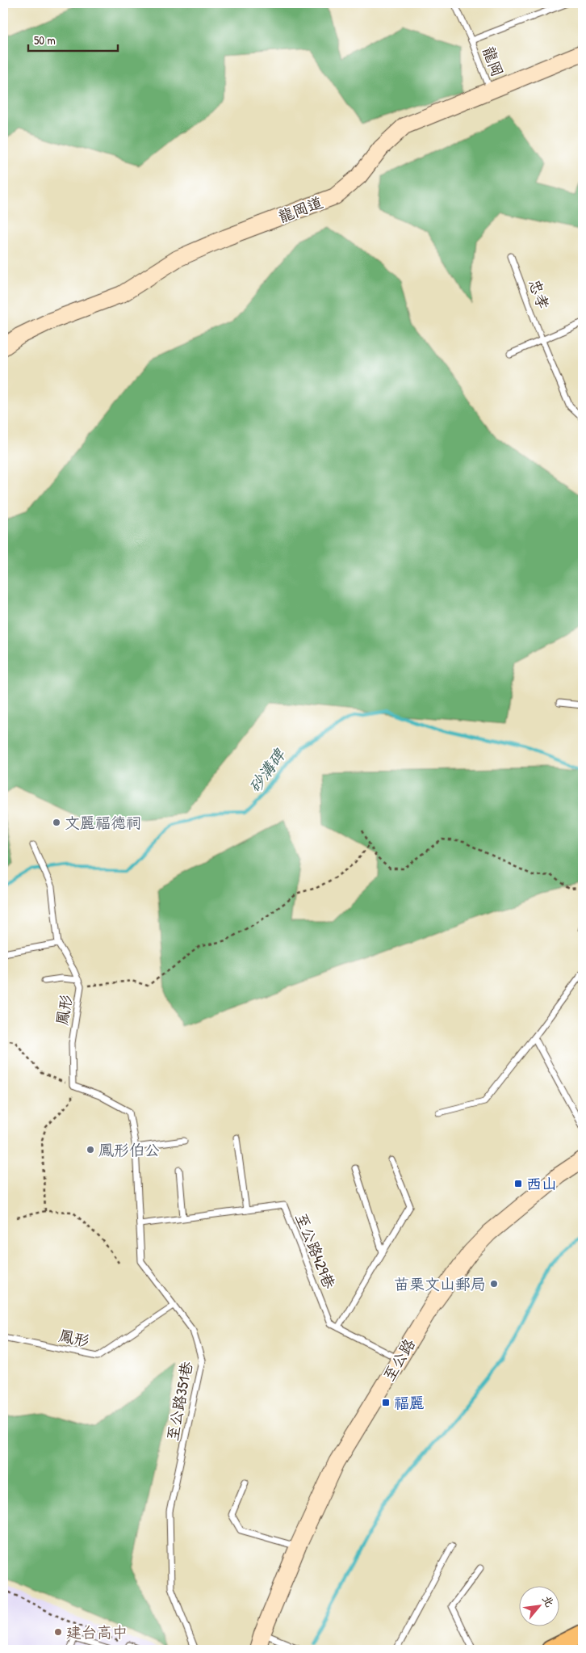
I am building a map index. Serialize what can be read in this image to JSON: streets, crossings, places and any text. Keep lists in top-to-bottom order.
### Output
{
  "streets": {
    "street": ["龍岡道", "至公路"],
    "lane": [
      "龍岡",
      "忠孝",
      "鳳形",
      "至公路429巷",
      "至公路351巷"
    ]
  },
  "crossings": [
    ["龍岡", "龍岡道"],
    ["鳳形", "至公路351巷"],
    ["至公路429巷", "至公路"],
    ["至公路429巷", "至公路351巷"]
  ],
  "water": ["砂溝碑"],
  "places": {
    "other": [
      "文麗福德祠",
      "鳳形伯公",
      "苗栗文山郵局",
      "建台高中"
    ],
    "transit": ["西山", "福麗"]
  },
  "scale_bar": "50 m",
  "north": "top right"
}
